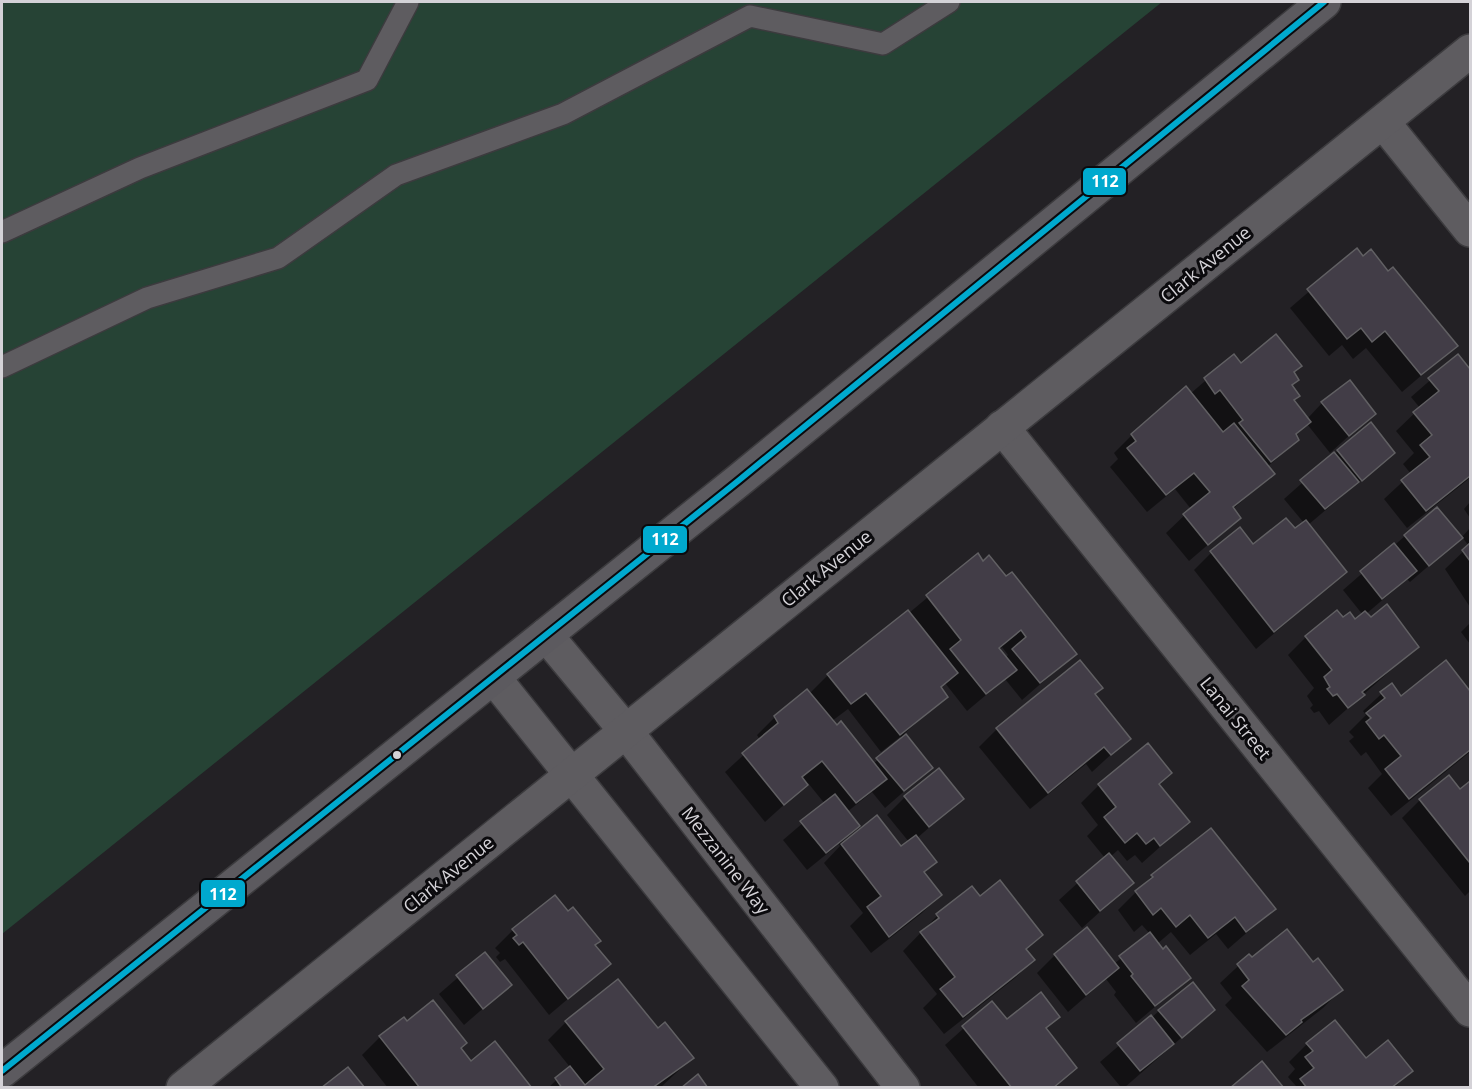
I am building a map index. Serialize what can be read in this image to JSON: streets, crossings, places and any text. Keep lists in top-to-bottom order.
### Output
{
  "streets": {
    "street": ["Clark Avenue", "Lanai Street", "Mezzanine Way"]
  },
  "crossings": [
    ["Clark Avenue", "Lanai Street"],
    ["Clark Avenue", "Mezzanine Way"]
  ],
  "lines": ["transit line 112"]
}
